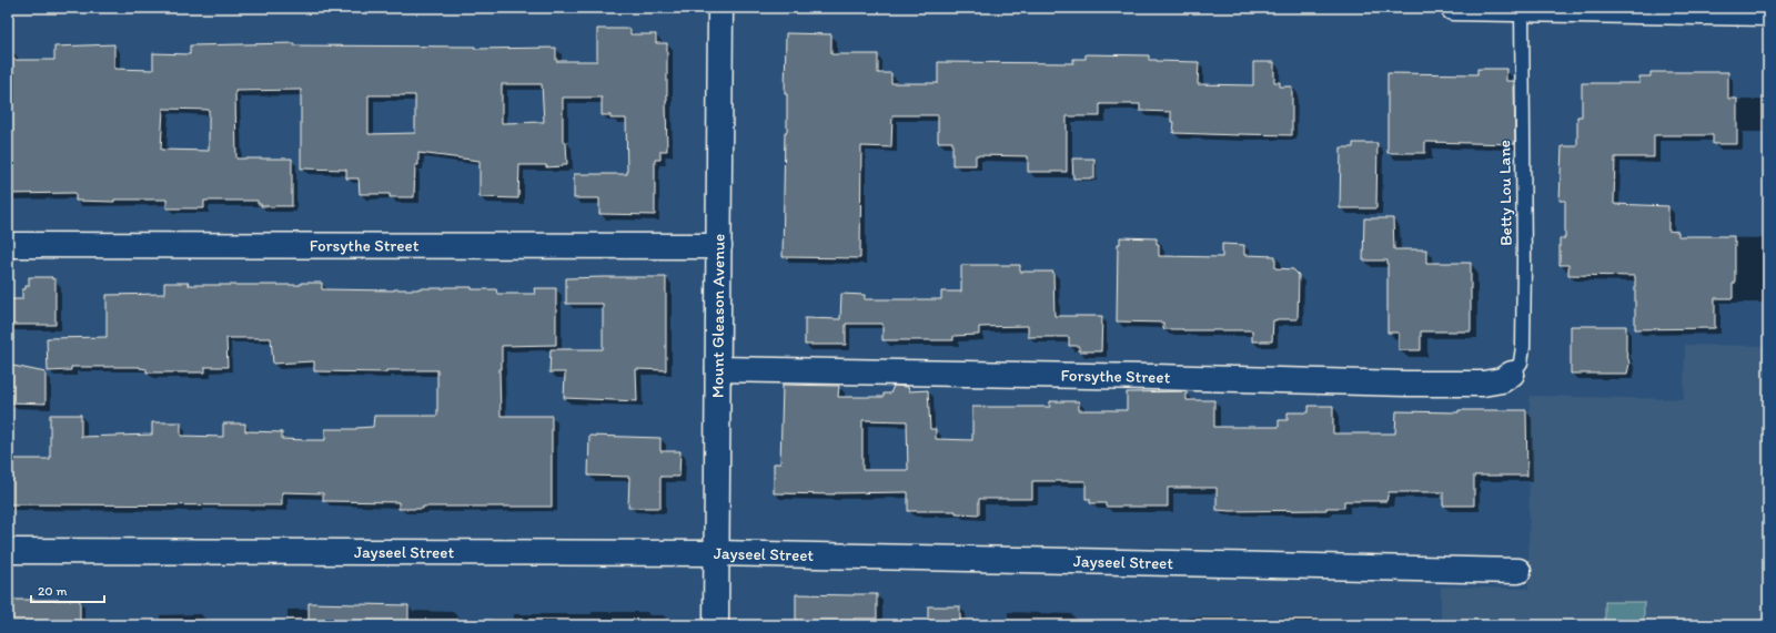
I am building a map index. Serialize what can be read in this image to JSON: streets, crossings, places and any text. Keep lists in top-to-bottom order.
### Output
{
  "streets": {
    "street": ["Forsythe Street", "Mount Gleason Avenue", "Jayseel Street"],
    "lane": ["Betty Lou Lane"]
  },
  "crossings": [
    ["Betty Lou Lane", "Forsythe Street"],
    ["Forsythe Street", "Mount Gleason Avenue"],
    ["Mount Gleason Avenue", "Jayseel Street"]
  ],
  "scale_bar": "20 m"
}
